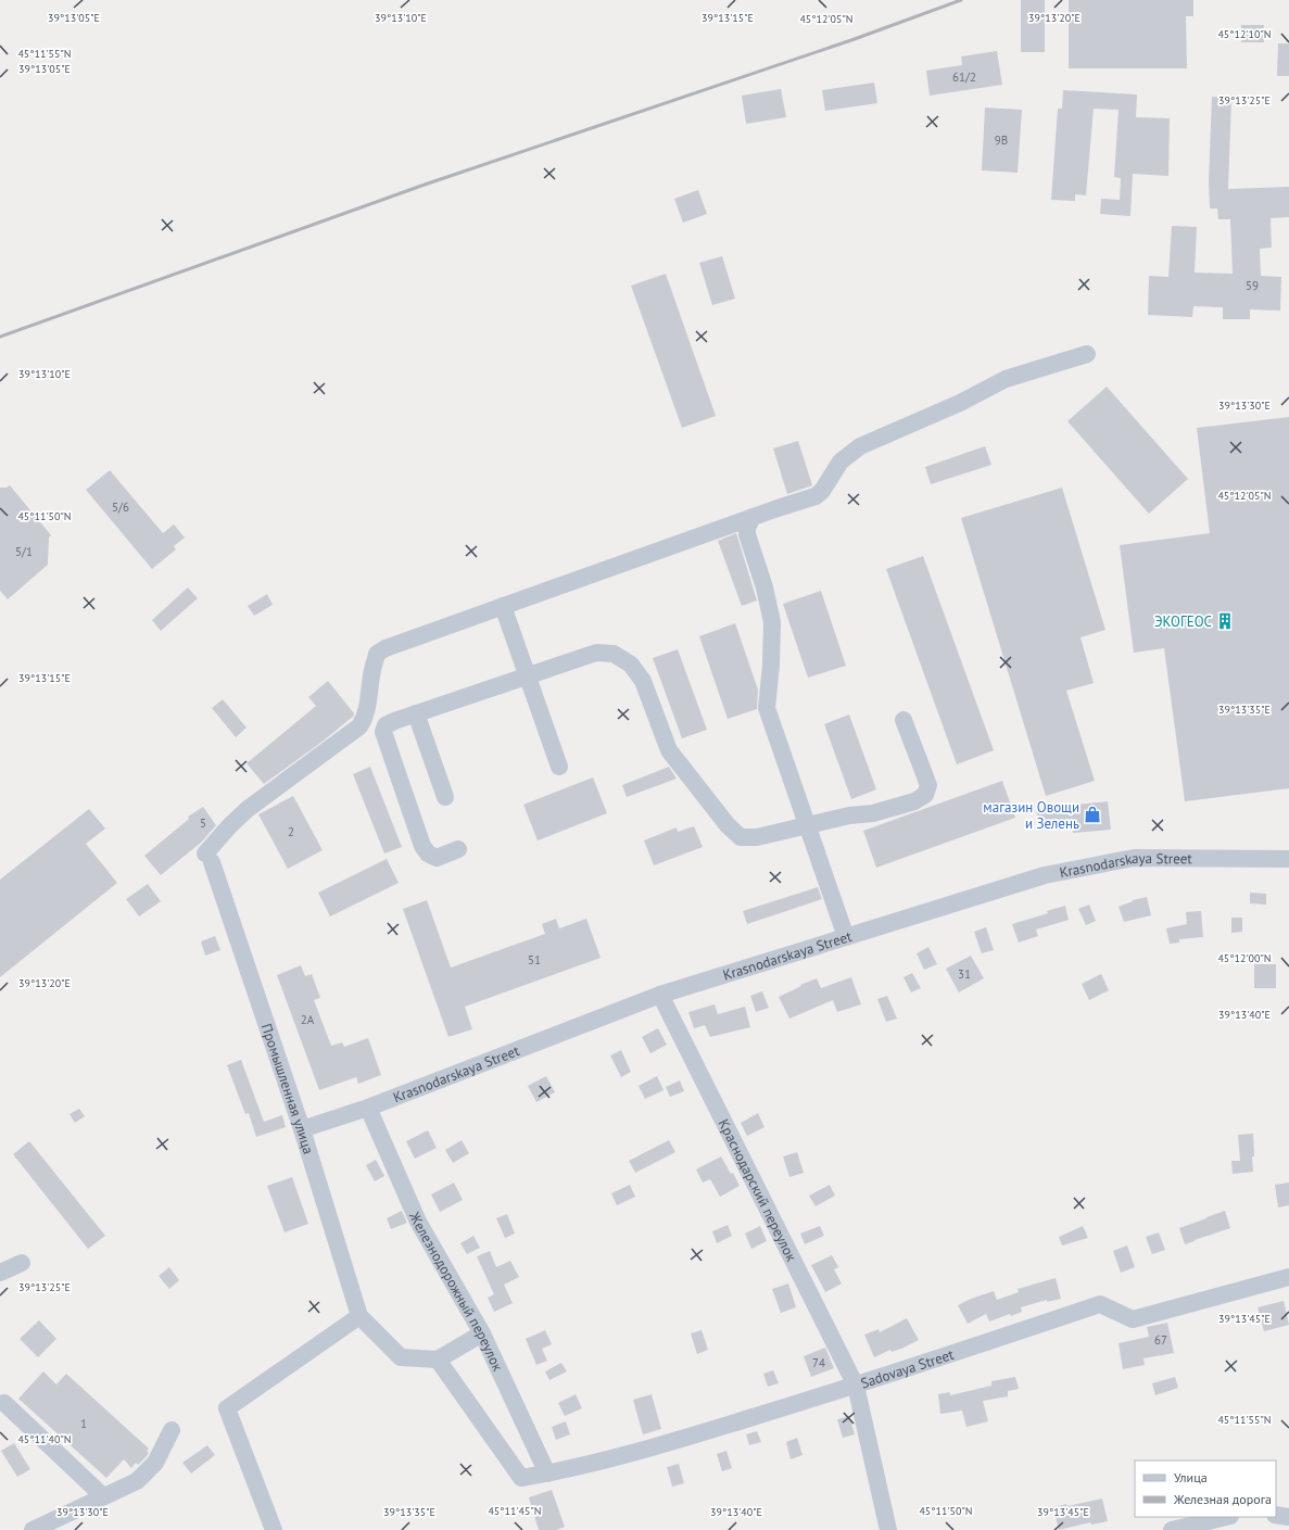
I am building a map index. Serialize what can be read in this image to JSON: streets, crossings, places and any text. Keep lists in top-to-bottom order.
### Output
{
  "streets": {
    "street": [
      "Krasnodarskaya Street",
      "Промышленная улица",
      "Краснодарский переулок",
      "Железнодорожный переулок",
      "Sadovaya Street"
    ]
  },
  "crossings": [
    ["Krasnodarskaya Street", "Промышленная улица"],
    ["Krasnodarskaya Street", "Краснодарский переулок"],
    ["Krasnodarskaya Street", "Железнодорожный переулок"],
    ["Краснодарский переулок", "Sadovaya Street"],
    ["Железнодорожный переулок", "Sadovaya Street"]
  ],
  "places": {
    "building": ["ЭКОГЕОС"],
    "shop": ["магазин Овощи и Зелень"]
  },
  "house_numbers": [
    "61/2",
    "9В",
    "59",
    "5/6",
    "5/1",
    "5",
    "2",
    "51",
    "31",
    "2А",
    "67",
    "74",
    "1"
  ],
  "legend": ["Улица", "Железная дорога"],
  "coordinates": [
    "39°13'05\"E",
    "39°13'10\"E",
    "39°13'15\"E",
    "39°13'20\"E",
    "45°12'05\"N",
    "45°12'10\"N",
    "45°11'55\"N",
    "39°13'25\"E",
    "39°13'30\"E",
    "45°11'50\"N",
    "39°13'35\"E",
    "45°12'00\"N",
    "39°13'40\"E",
    "39°13'45\"E",
    "45°11'40\"N",
    "45°11'45\"N"
  ]
}
